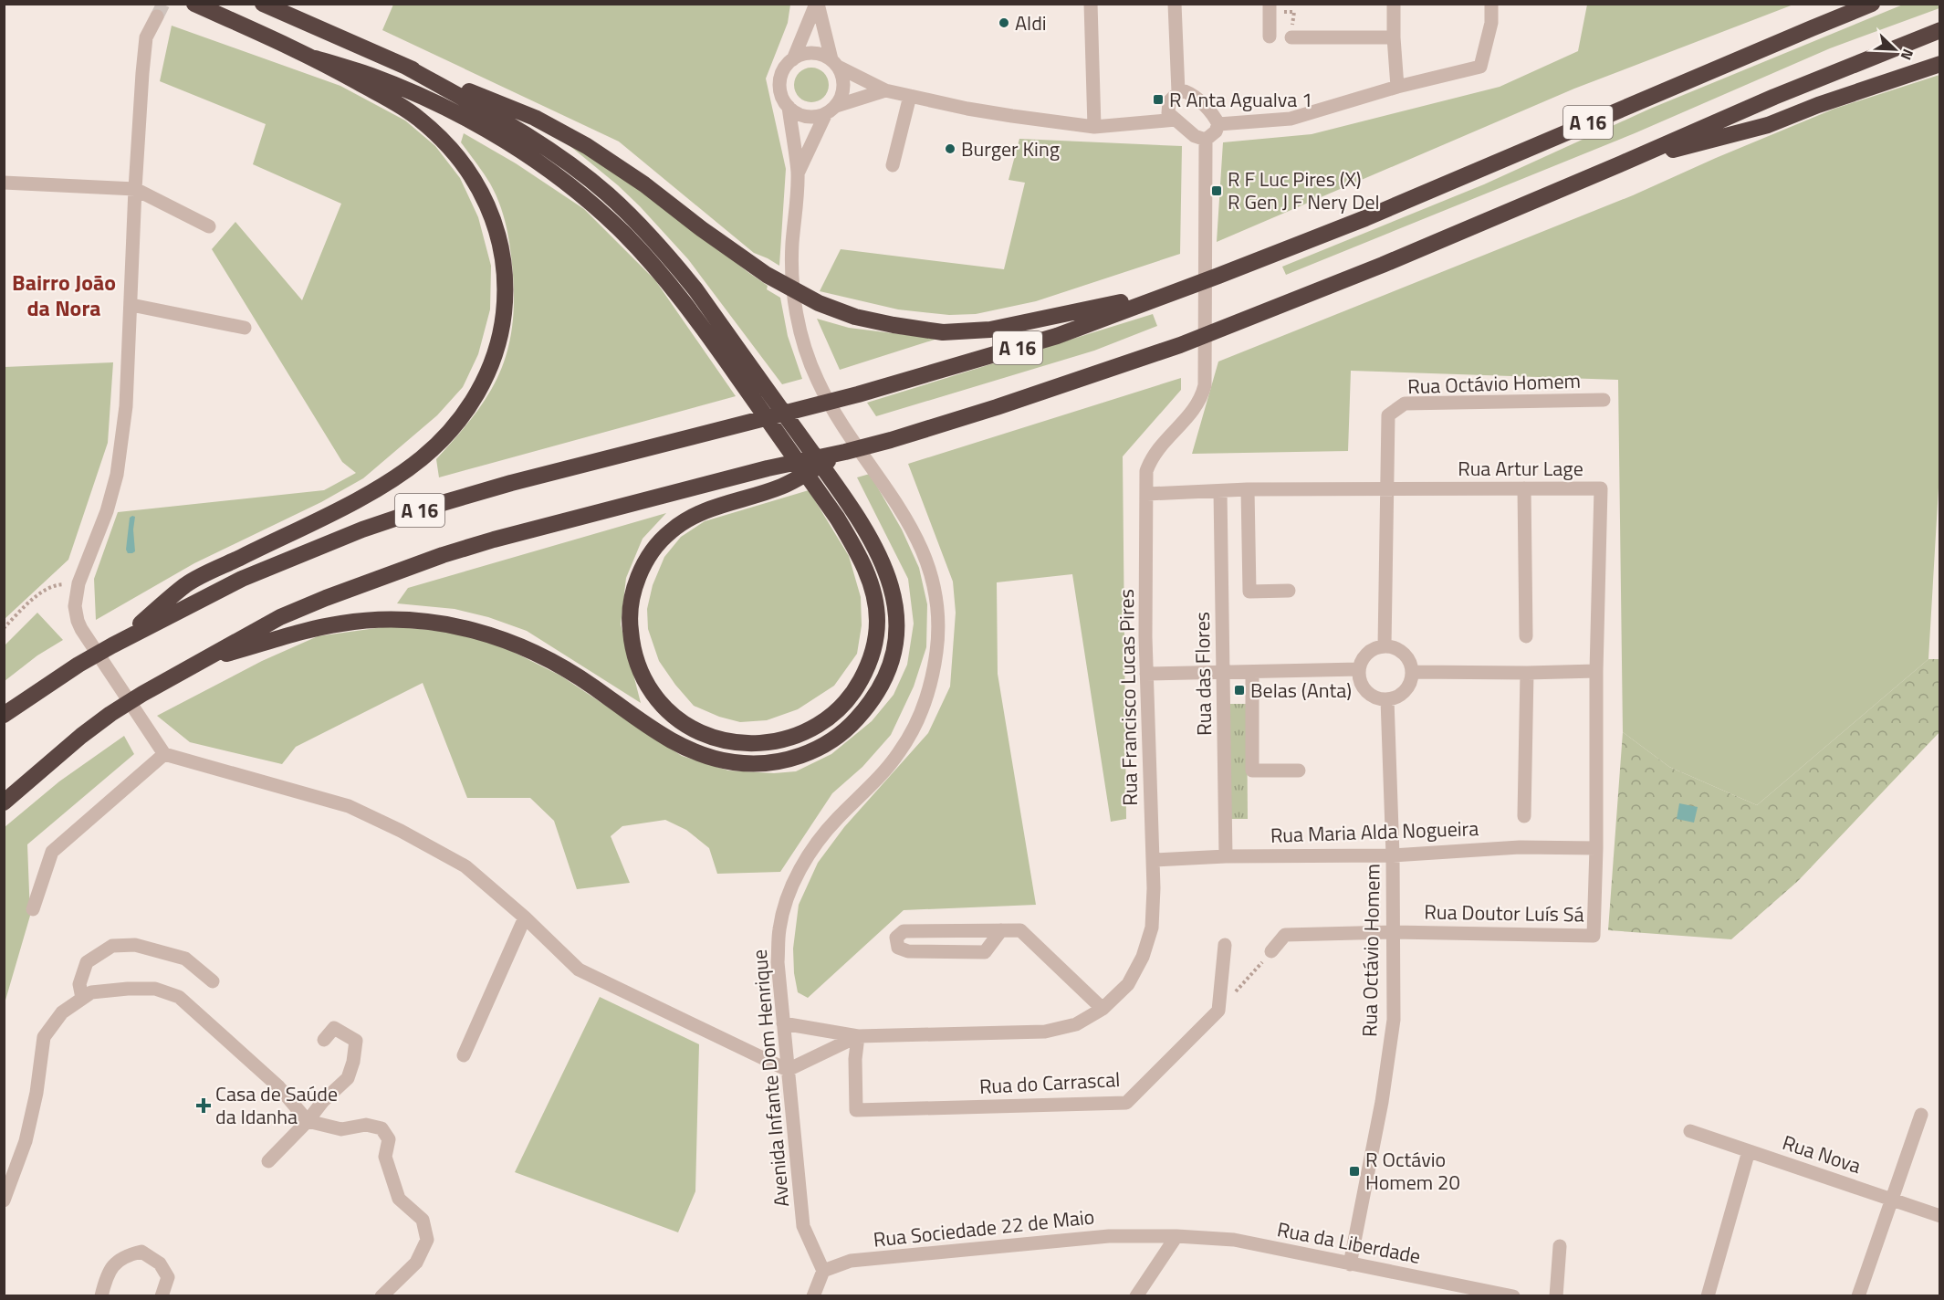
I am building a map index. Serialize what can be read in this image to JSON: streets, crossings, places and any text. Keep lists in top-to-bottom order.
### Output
{
  "streets": {
    "highway": ["A 16"],
    "street": [
      "Rua Octávio Homem",
      "Rua Artur Lage",
      "Rua das Flores",
      "Rua Francisco Lucas Pires",
      "Rua Maria Alda Nogueira",
      "Rua Doutor Luís Sá",
      "Avenida Infante Dom Henrique",
      "Rua do Carrascal",
      "Rua Nova",
      "Rua Sociedade 22 de Maio",
      "Rua da Liberdade"
    ]
  },
  "crossings": [
    ["Rua Octávio Homem", "Rua Artur Lage"],
    ["Rua Octávio Homem", "Rua Maria Alda Nogueira"],
    ["Rua Octávio Homem", "Rua Doutor Luís Sá"],
    ["Rua Octávio Homem", "Rua da Liberdade"],
    ["Rua Artur Lage", "Rua das Flores"],
    ["Rua Artur Lage", "Rua Francisco Lucas Pires"],
    ["Rua Artur Lage", "Rua Maria Alda Nogueira"],
    ["Rua Artur Lage", "Rua Doutor Luís Sá"],
    ["Rua das Flores", "Rua Maria Alda Nogueira"],
    ["Rua Francisco Lucas Pires", "Rua Maria Alda Nogueira"],
    ["Rua Francisco Lucas Pires", "Avenida Infante Dom Henrique"],
    ["Rua Francisco Lucas Pires", "Rua do Carrascal"],
    ["Rua Maria Alda Nogueira", "Rua Doutor Luís Sá"],
    ["Avenida Infante Dom Henrique", "Rua Sociedade 22 de Maio"],
    ["Rua Sociedade 22 de Maio", "Rua da Liberdade"]
  ],
  "districts": ["Bairro João da Nora"],
  "places": {
    "other": ["Aldi", "Burger King"],
    "transit": [
      "R Anta Agualva 1",
      "R F Luc Pires (X) R Gen J F Nery Del",
      "Belas (Anta)",
      "R Octávio Homem 20"
    ],
    "health": ["Casa de Saúde da Idanha"]
  },
  "north": "bottom right"
}
